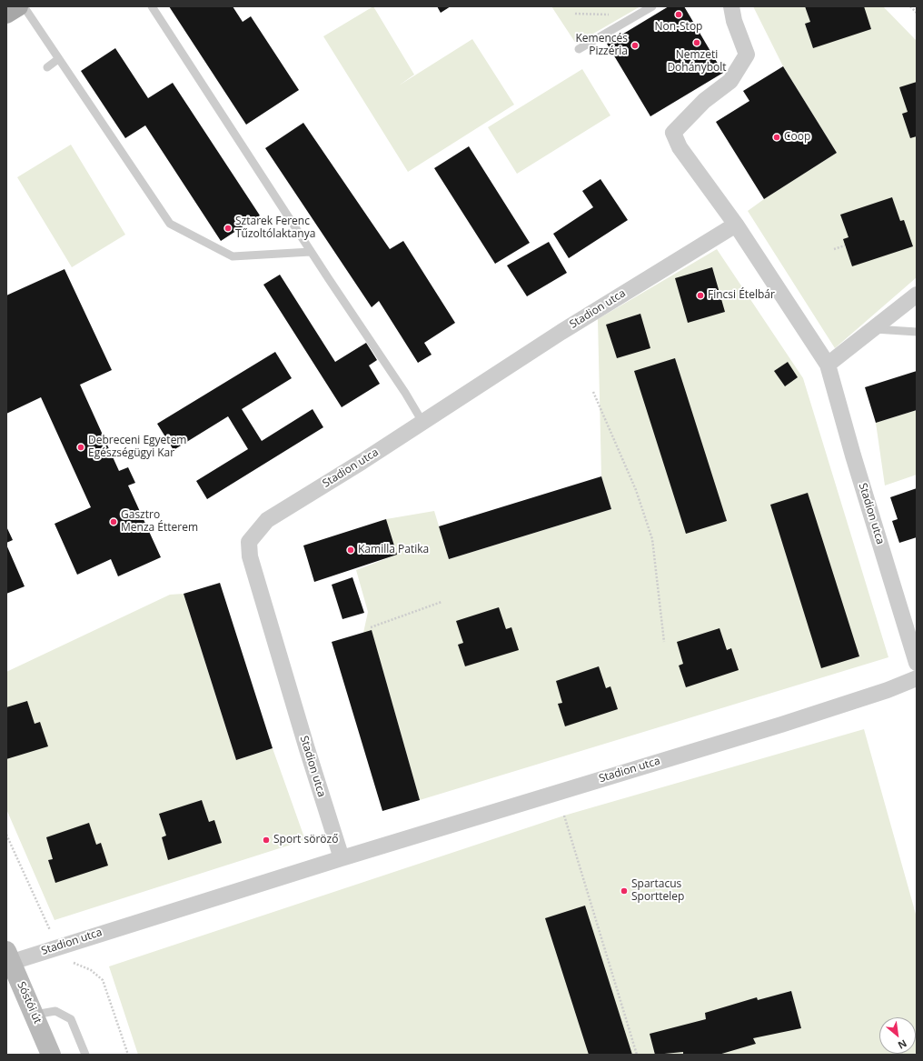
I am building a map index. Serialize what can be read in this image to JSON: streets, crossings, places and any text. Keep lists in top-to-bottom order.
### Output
{
  "streets": {
    "main road": ["Sóstói út"],
    "street": ["Stadion utca"]
  },
  "crossings": [
    ["Stadion utca", "Sóstói út"]
  ],
  "places": [
    "Non-Stop",
    "Nemzeti Dohánybolt",
    "Kemencés Pizzéria",
    "Coop",
    "Sztarek Ferenc Tűzoltólaktanya",
    "Fincsi Ételbár",
    "Debreceni Egyetem Egészségügyi Kar",
    "Gasztro Menza Étterem",
    "Kamilla Patika",
    "Sport söröző",
    "Spartacus Sporttelep"
  ],
  "north": "bottom right"
}
